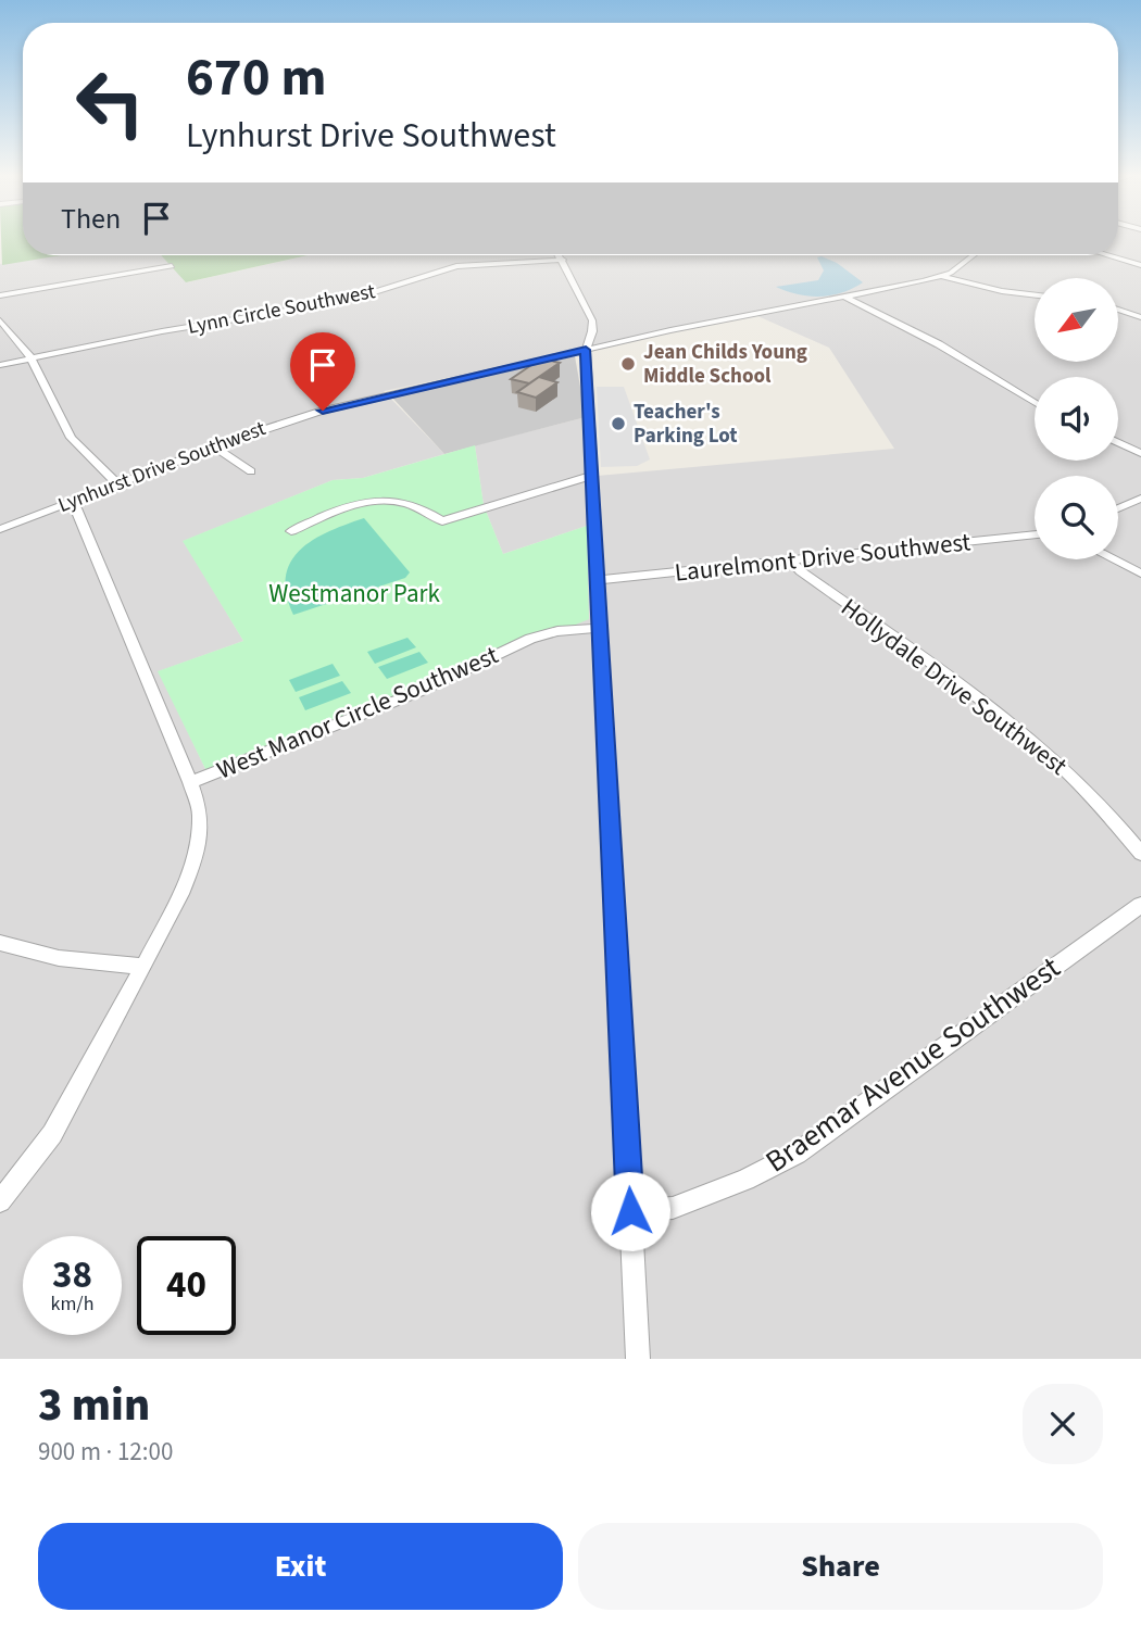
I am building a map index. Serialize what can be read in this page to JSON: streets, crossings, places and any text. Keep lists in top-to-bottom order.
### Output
{
  "streets": {
    "street": [
      "Lynn Circle Southwest",
      "Lynhurst Drive Southwest",
      "Laurelmont Drive Southwest",
      "Hollydale Drive Southwest",
      "West Manor Circle Southwest",
      "Braemar Avenue Southwest"
    ]
  },
  "crossings": [
    ["Lynhurst Drive Southwest", "West Manor Circle Southwest"],
    ["Laurelmont Drive Southwest", "Hollydale Drive Southwest"]
  ],
  "parks": ["Westmanor Park"],
  "places": ["Jean Childs Young Middle School", "Teacher's Parking Lot"],
  "north": "bottom left",
  "page": {
    "turn": ["670 m", "Lynhurst Drive Southwest"],
    "then": "Then",
    "speed": "38 km/h",
    "limit": "40",
    "heading": ["3 min", "900 m · 12:00"],
    "buttons": ["Exit", "Share"]
  }
}
